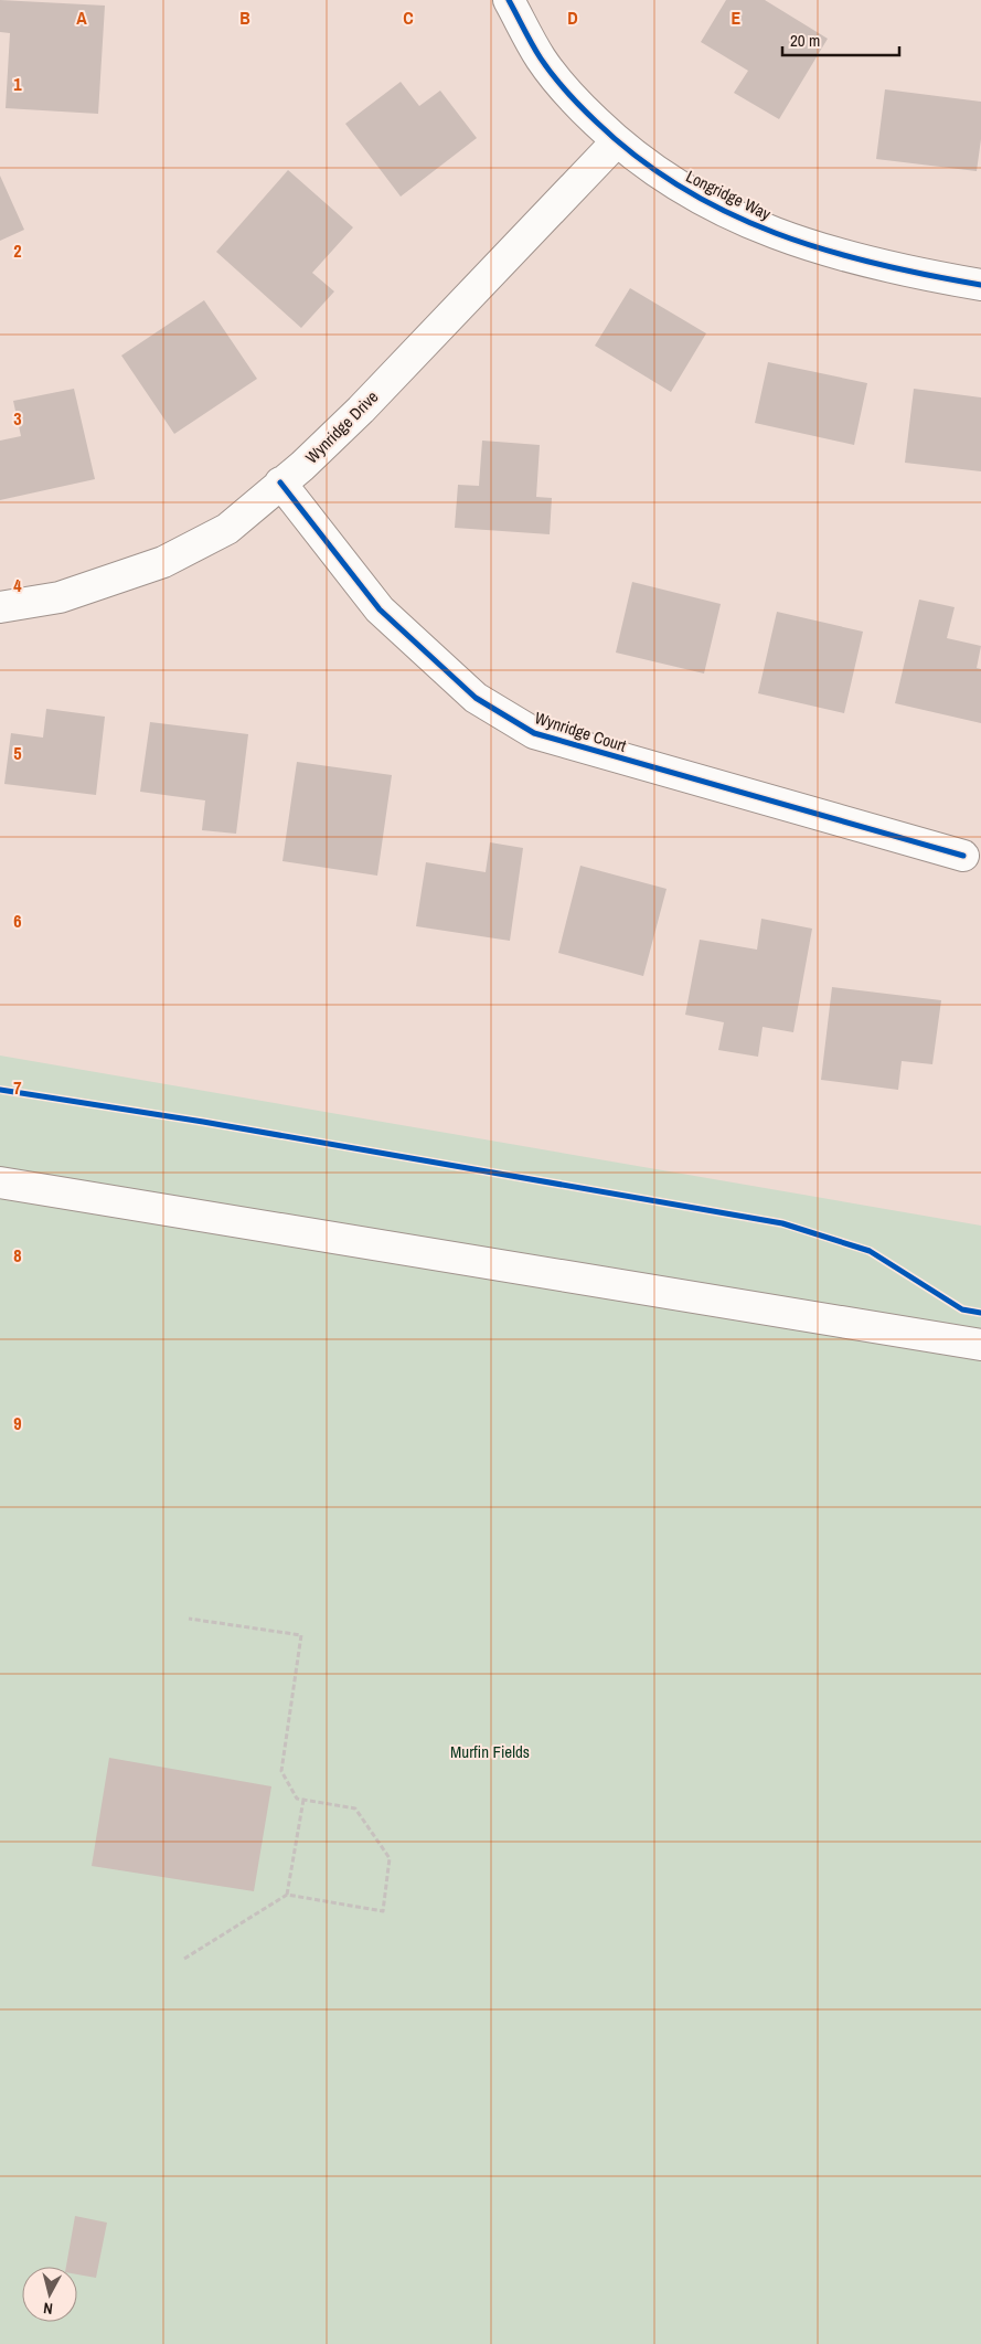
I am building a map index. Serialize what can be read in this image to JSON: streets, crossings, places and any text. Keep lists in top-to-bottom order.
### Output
{
  "streets": {
    "street": ["Longridge Way", "Wynridge Drive", "Wynridge Court"]
  },
  "crossings": [
    ["Longridge Way", "Wynridge Drive"],
    ["Wynridge Drive", "Wynridge Court"]
  ],
  "parks": ["Murfin Fields"],
  "scale_bar": "20 m",
  "north": "bottom",
  "grid": {
    "columns": [
      "A",
      "B",
      "C",
      "D",
      "E"
    ],
    "rows": [
      "1",
      "2",
      "3",
      "4",
      "5",
      "6",
      "7",
      "8",
      "9"
    ]
  }
}
